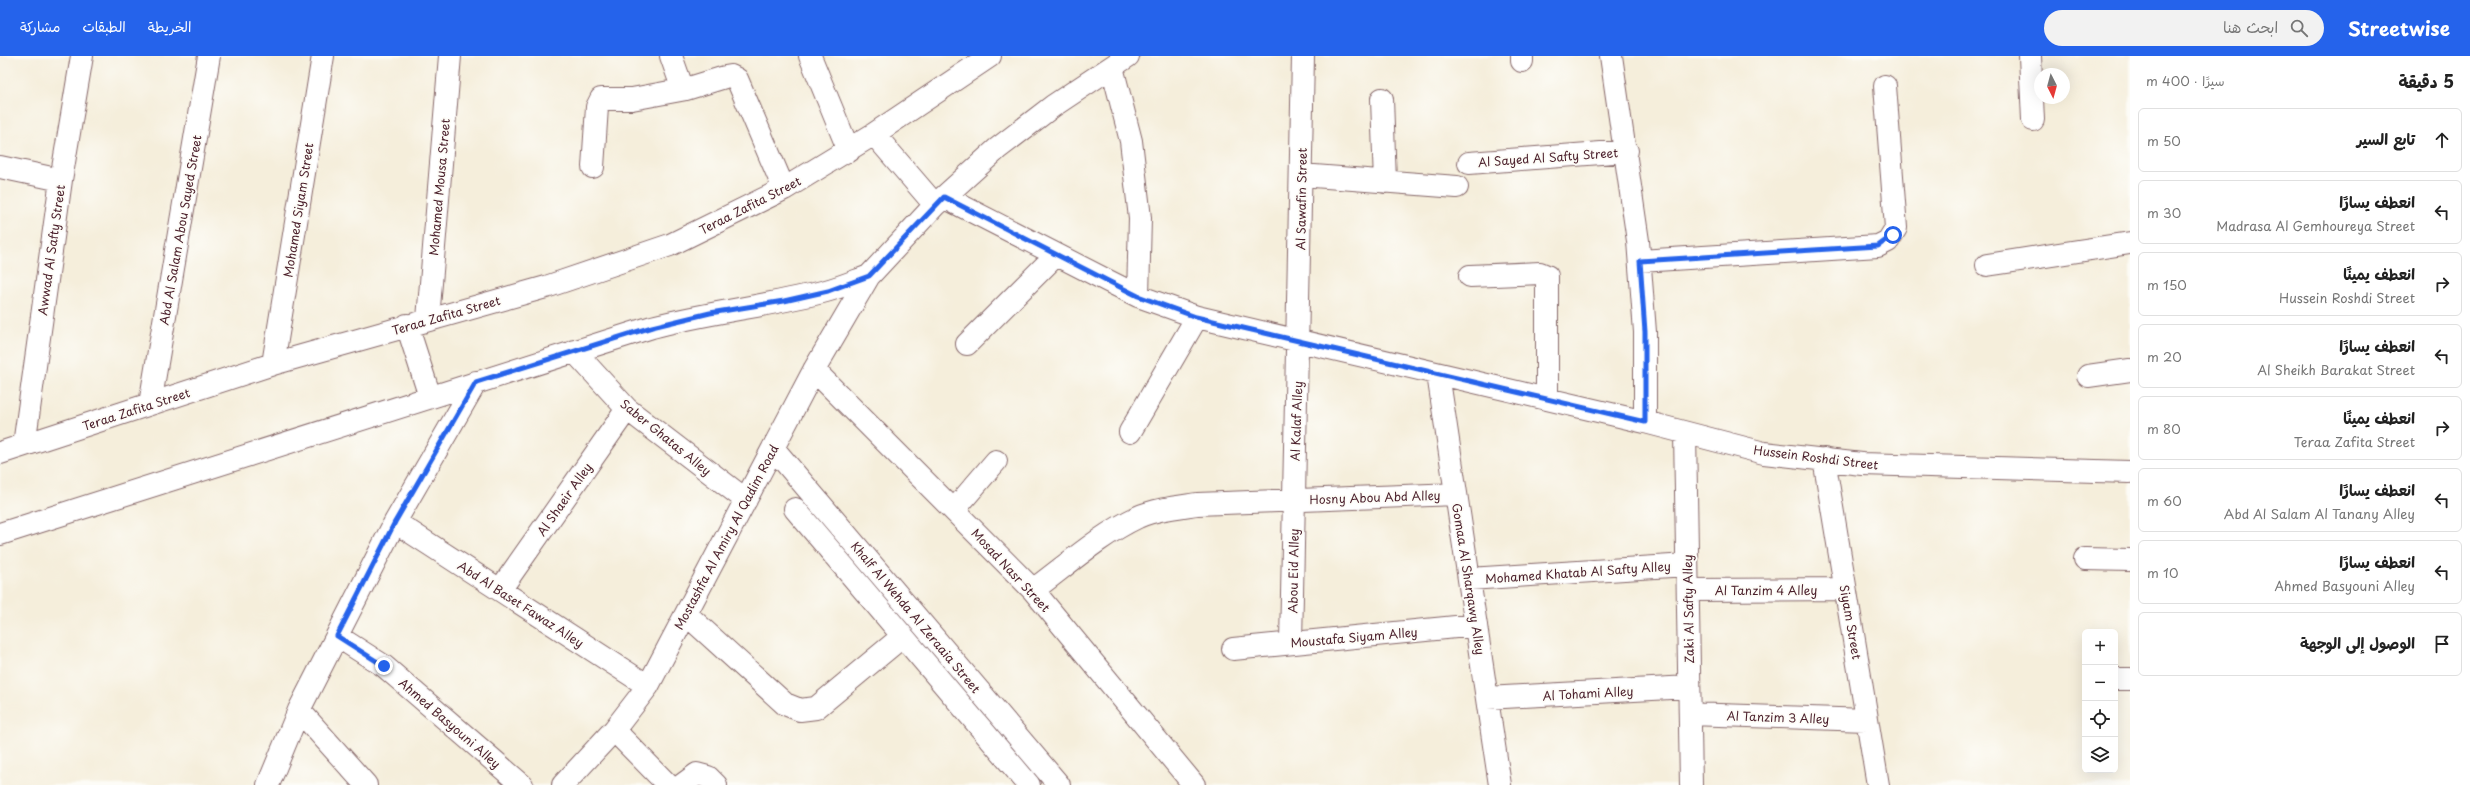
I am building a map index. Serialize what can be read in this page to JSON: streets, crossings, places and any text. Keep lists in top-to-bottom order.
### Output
{
  "streets": {
    "street": [
      "Al Sayed Al Safty Street",
      "Mohamed Mousa Street",
      "Al Sawafin Street",
      "Teraa Zafita Street",
      "Mohamed Siyam Street",
      "Abd Al Salam Abou Sayed Street",
      "Awwad Al Safty Street",
      "Al Kalaf Alley",
      "Saber Ghatas Alley",
      "Hussein Roshdi Street",
      "Hosny Abou Abd Alley",
      "Al Shaeir Alley",
      "Mostashfa Al Amiry Al Qadim Road",
      "Mosad Nasr Street",
      "Abou Eid Alley",
      "Mohamed Khatab Al Safty Alley",
      "Gomaa Al Sharqawy Alley",
      "Al Tanzim 4 Alley",
      "Abd Al Baset Fawaz Alley",
      "Zaki Al Safty Alley",
      "Khalf Al Wehda Al Zeraaia Street",
      "Siyam Street",
      "Moustafa Siyam Alley",
      "Al Tohami Alley",
      "Al Tanzim 3 Alley",
      "Ahmed Basyouni Alley"
    ]
  },
  "crossings": [
    ["Mohamed Mousa Street", "Teraa Zafita Street"],
    ["Al Sawafin Street", "Al Kalaf Alley"],
    ["Al Sawafin Street", "Hussein Roshdi Street"],
    ["Teraa Zafita Street", "Mohamed Siyam Street"],
    ["Teraa Zafita Street", "Abd Al Salam Abou Sayed Street"],
    ["Teraa Zafita Street", "Awwad Al Safty Street"],
    ["Al Kalaf Alley", "Hussein Roshdi Street"],
    ["Al Kalaf Alley", "Hosny Abou Abd Alley"],
    ["Al Kalaf Alley", "Abou Eid Alley"],
    ["Saber Ghatas Alley", "Al Shaeir Alley"],
    ["Saber Ghatas Alley", "Mostashfa Al Amiry Al Qadim Road"],
    ["Hussein Roshdi Street", "Gomaa Al Sharqawy Alley"],
    ["Hussein Roshdi Street", "Zaki Al Safty Alley"],
    ["Hussein Roshdi Street", "Siyam Street"],
    ["Hosny Abou Abd Alley", "Mosad Nasr Street"],
    ["Hosny Abou Abd Alley", "Abou Eid Alley"],
    ["Hosny Abou Abd Alley", "Gomaa Al Sharqawy Alley"],
    ["Al Shaeir Alley", "Abd Al Baset Fawaz Alley"],
    ["Mostashfa Al Amiry Al Qadim Road", "Mosad Nasr Street"],
    ["Mostashfa Al Amiry Al Qadim Road", "Abd Al Baset Fawaz Alley"],
    ["Mostashfa Al Amiry Al Qadim Road", "Khalf Al Wehda Al Zeraaia Street"],
    ["Abou Eid Alley", "Moustafa Siyam Alley"],
    ["Mohamed Khatab Al Safty Alley", "Gomaa Al Sharqawy Alley"],
    ["Mohamed Khatab Al Safty Alley", "Zaki Al Safty Alley"],
    ["Gomaa Al Sharqawy Alley", "Moustafa Siyam Alley"],
    ["Gomaa Al Sharqawy Alley", "Al Tohami Alley"],
    ["Al Tanzim 4 Alley", "Zaki Al Safty Alley"],
    ["Al Tanzim 4 Alley", "Siyam Street"],
    ["Zaki Al Safty Alley", "Al Tohami Alley"],
    ["Zaki Al Safty Alley", "Al Tanzim 3 Alley"],
    ["Siyam Street", "Al Tanzim 3 Alley"]
  ],
  "north": "bottom",
  "page": {
    "header": "Streetwise",
    "search": "ابحث هنا",
    "nav": ["الخريطة", "الطبقات", "مشاركة"],
    "heading": ["5 دقيقة", "سيرًا · 400 m"],
    "list": [
      ["تابع السير", "50 m"],
      ["انعطف يسارًا", "Madrasa Al Gemhoureya Street", "30 m"],
      ["انعطف يمينًا", "Hussein Roshdi Street", "150 m"],
      ["انعطف يسارًا", "Al Sheikh Barakat Street", "20 m"],
      ["انعطف يمينًا", "Teraa Zafita Street", "80 m"],
      ["انعطف يسارًا", "Abd Al Salam Al Tanany Alley", "60 m"],
      ["انعطف يسارًا", "Ahmed Basyouni Alley", "10 m"],
      "الوصول إلى الوجهة"
    ],
    "map_buttons": ["+", "−"]
  }
}
